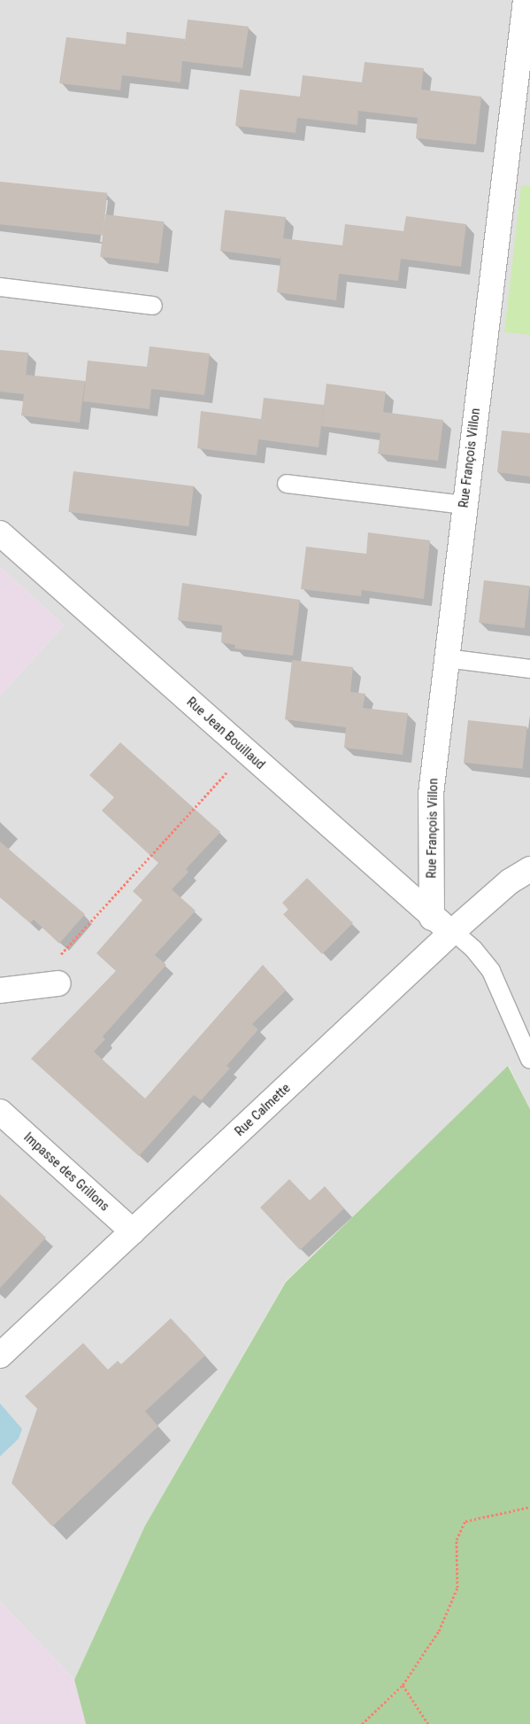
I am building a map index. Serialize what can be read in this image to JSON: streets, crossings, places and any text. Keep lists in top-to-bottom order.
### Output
{
  "streets": {
    "street": [
      "Rue François Villon",
      "Rue Jean Bouillaud",
      "Rue Calmette",
      "Impasse des Grillons"
    ]
  },
  "crossings": [
    ["Rue François Villon", "Rue Jean Bouillaud"],
    ["Rue Jean Bouillaud", "Rue Calmette"],
    ["Rue Calmette", "Impasse des Grillons"]
  ]
}
